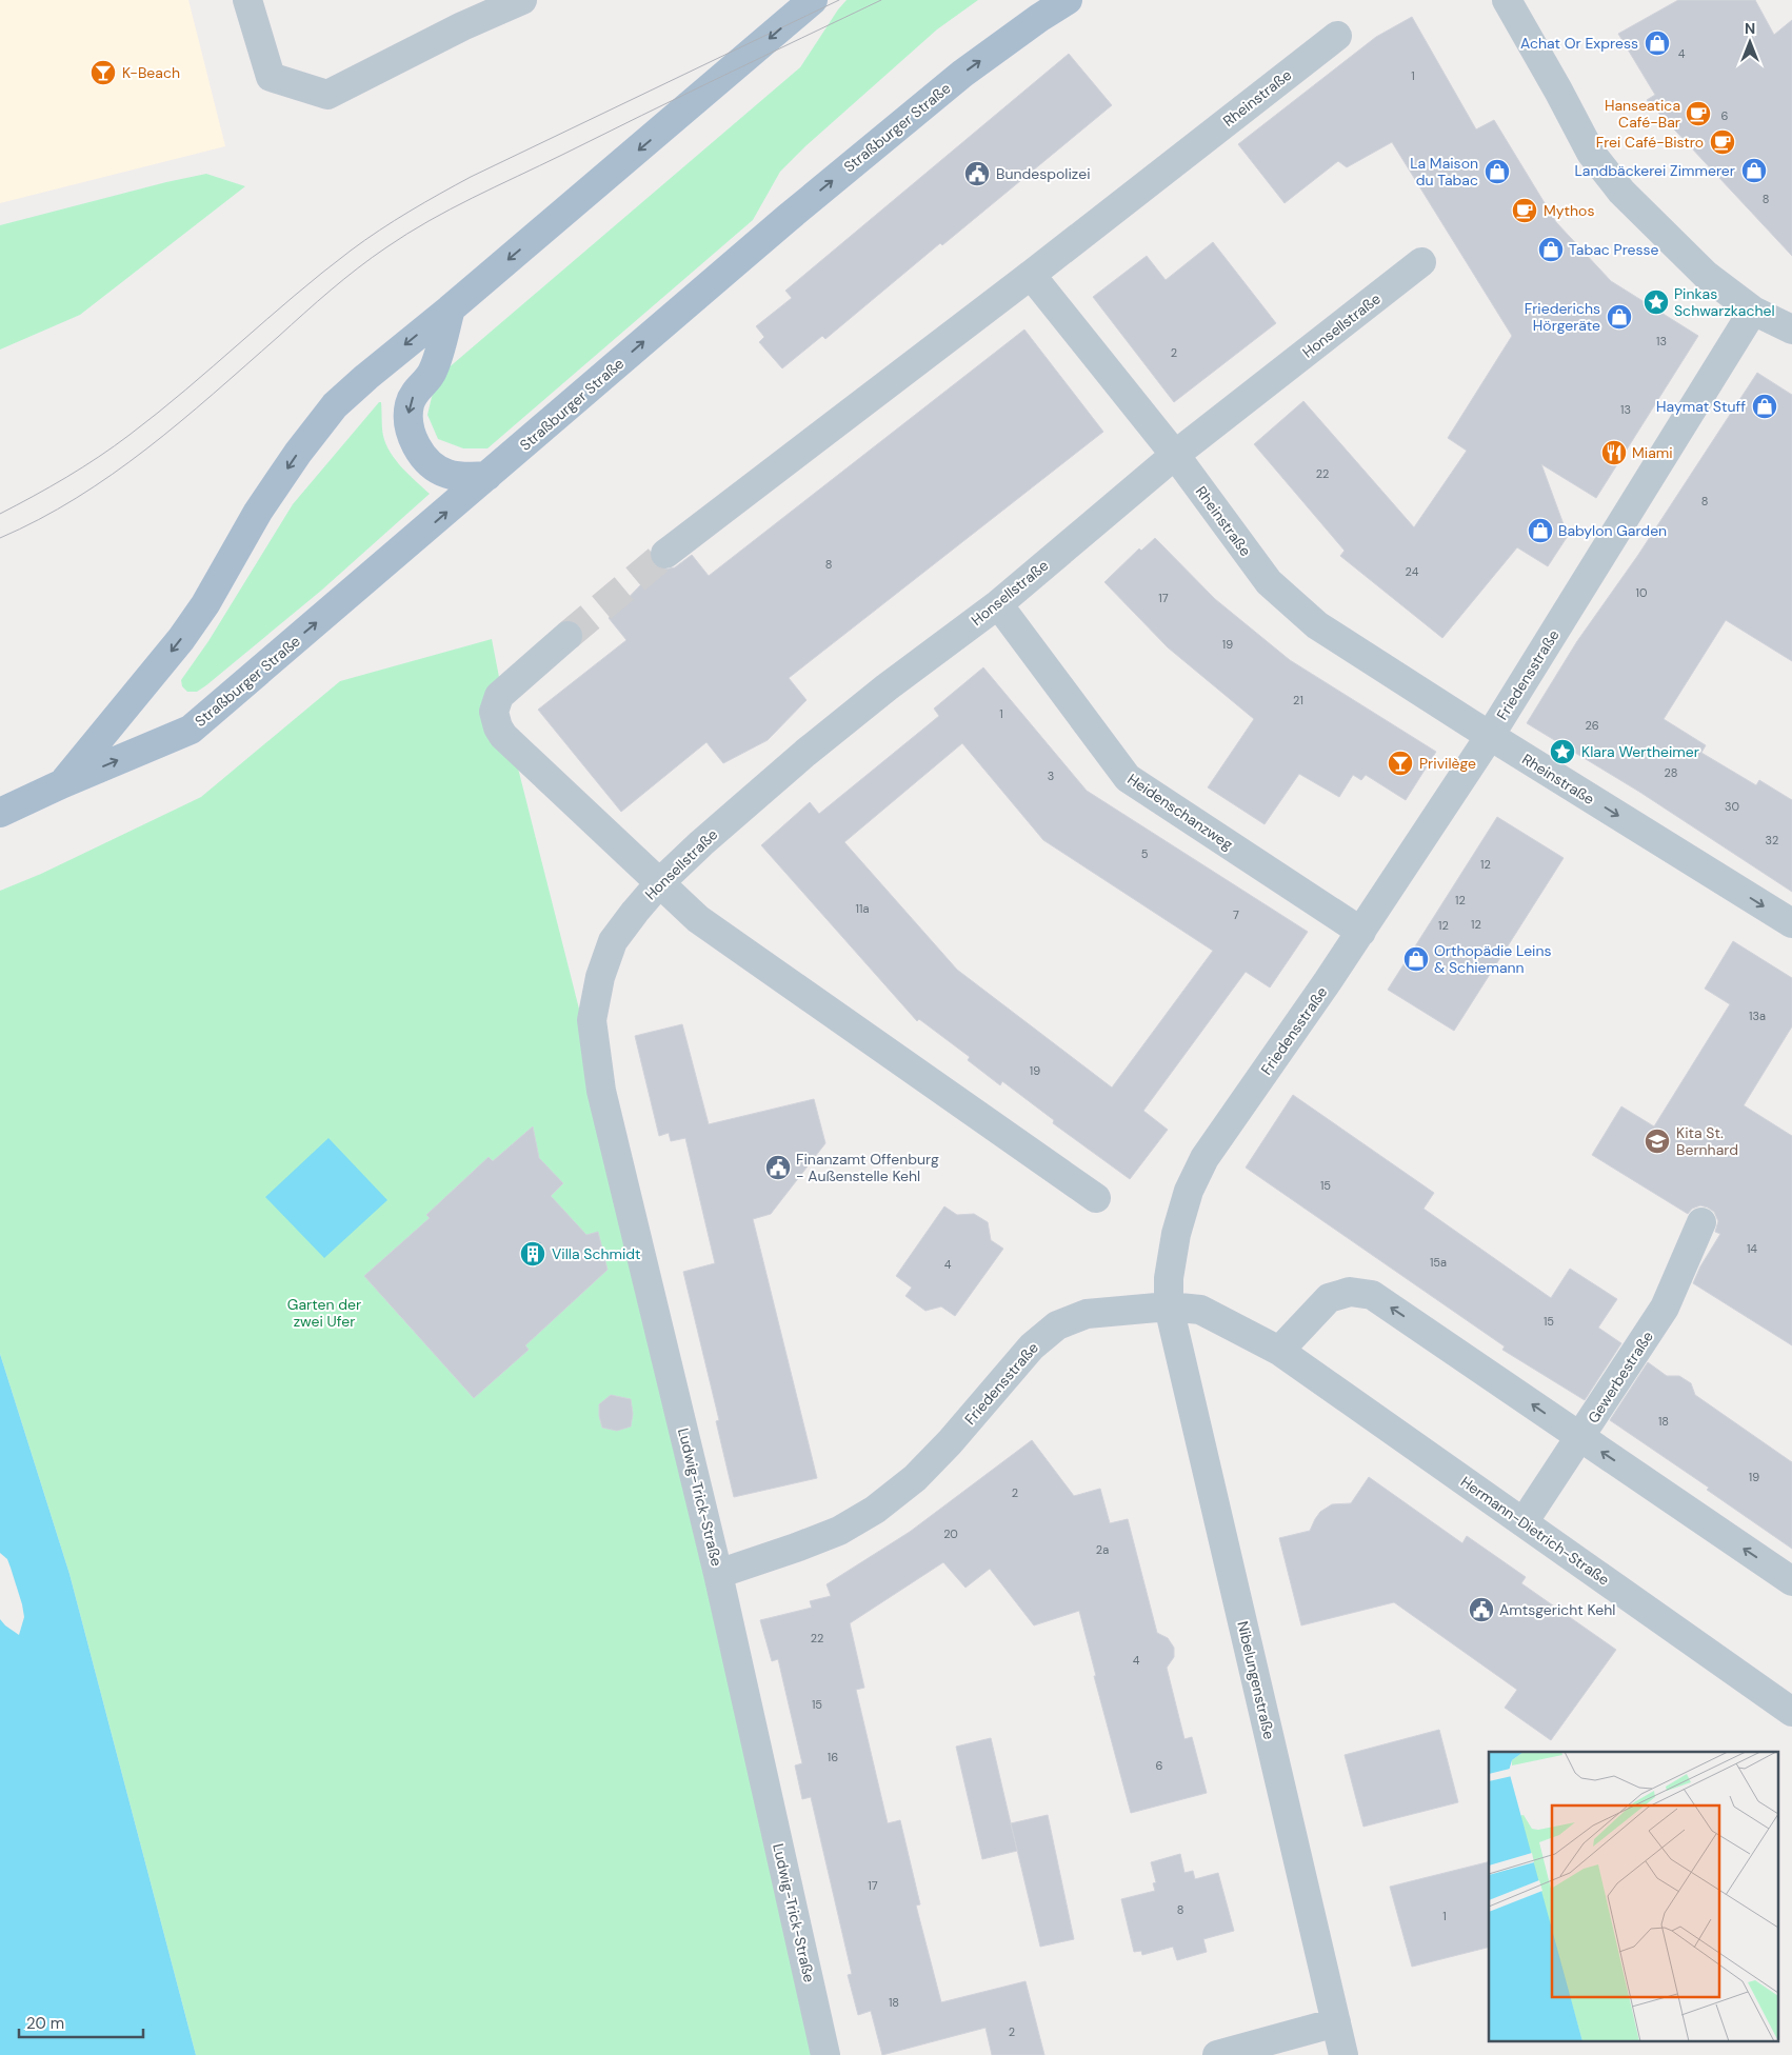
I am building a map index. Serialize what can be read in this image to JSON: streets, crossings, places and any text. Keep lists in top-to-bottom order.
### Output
{
  "streets": {
    "main road": ["Straßburger Straße"],
    "street": [
      "Rheinstraße",
      "Honsellstraße",
      "Friedensstraße",
      "Heidenschanzweg",
      "Gewerbestraße",
      "Ludwig-Trick-Straße",
      "Hermann-Dietrich-Straße",
      "Nibelungenstraße"
    ]
  },
  "crossings": [
    ["Rheinstraße", "Honsellstraße"],
    ["Rheinstraße", "Friedensstraße"],
    ["Honsellstraße", "Heidenschanzweg"],
    ["Honsellstraße", "Ludwig-Trick-Straße"],
    ["Friedensstraße", "Heidenschanzweg"],
    ["Friedensstraße", "Ludwig-Trick-Straße"],
    ["Friedensstraße", "Hermann-Dietrich-Straße"],
    ["Friedensstraße", "Nibelungenstraße"],
    ["Gewerbestraße", "Hermann-Dietrich-Straße"],
    ["Hermann-Dietrich-Straße", "Nibelungenstraße"]
  ],
  "parks": ["Garten der zwei Ufer"],
  "places": {
    "shop": [
      "Achat Or Express",
      "Landbäckerei Zimmerer",
      "La Maison du Tabac",
      "Tabac Presse",
      "Friederichs Hörgeräte",
      "Haymat Stuff",
      "Babylon Garden",
      "Orthopädie Leins & Schiemann"
    ],
    "bar": ["K-Beach", "Privilège"],
    "cafe": ["Hanseatica Café-Bar", "Frei Café-Bistro", "Mythos"],
    "public building": ["Bundespolizei", "Finanzamt Offenburg - Außenstelle Kehl", "Amtsgericht Kehl"],
    "place": ["Pinkas Schwarzkachel", "Klara Wertheimer"],
    "restaurant": ["Miami"],
    "school or university": ["Kita St. Bernhard"],
    "building": ["Villa Schmidt"]
  },
  "house_numbers": [
    "4",
    "1",
    "6",
    "8",
    "13",
    "2",
    "13",
    "22",
    "8",
    "8",
    "24",
    "10",
    "17",
    "19",
    "21",
    "1",
    "26",
    "28",
    "3",
    "30",
    "32",
    "5",
    "12",
    "12",
    "11a",
    "7",
    "12",
    "12",
    "13a",
    "19",
    "15",
    "14",
    "15a",
    "4",
    "15",
    "18",
    "19",
    "2",
    "20",
    "2a",
    "22",
    "4",
    "15",
    "16",
    "6",
    "17",
    "8",
    "1",
    "18",
    "2"
  ],
  "scale_bar": "20 m",
  "north": "top"
}
